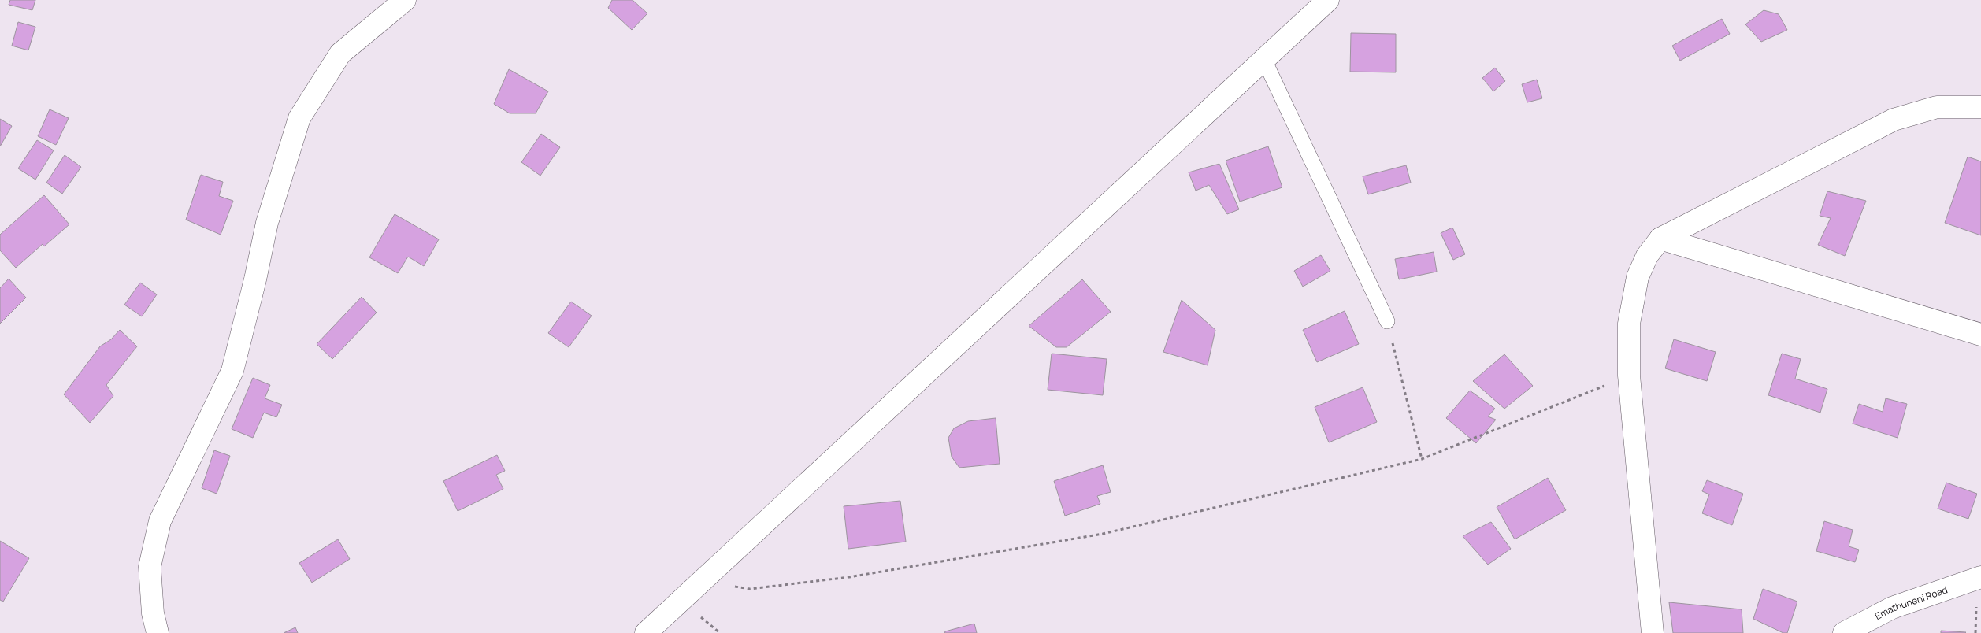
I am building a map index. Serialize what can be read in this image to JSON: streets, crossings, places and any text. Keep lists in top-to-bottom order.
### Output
{
  "streets": {
    "street": ["Emathuneni Road"]
  }
}
